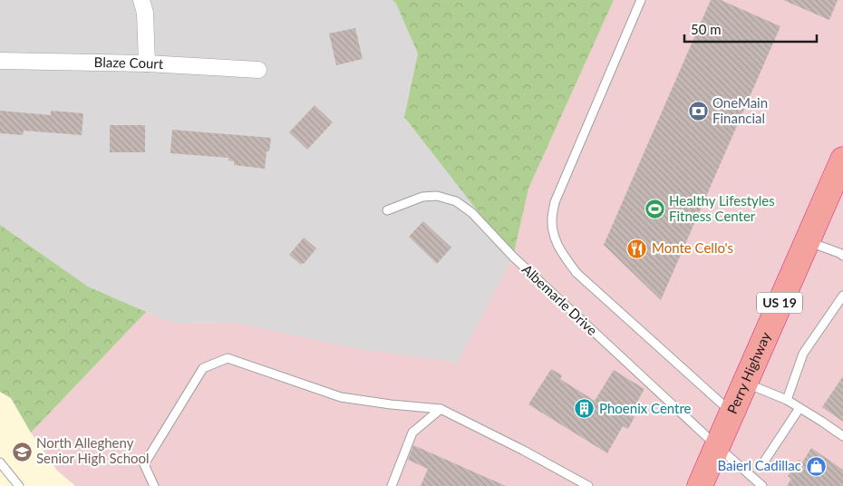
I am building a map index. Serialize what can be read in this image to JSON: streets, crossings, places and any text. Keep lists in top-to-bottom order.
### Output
{
  "streets": {
    "highway": ["US 19", "Perry Highway"],
    "street": ["Blaze Court"],
    "lane": ["Albemarle Drive"]
  },
  "crossings": [
    ["Albemarle Drive", "Perry Highway"]
  ],
  "places": {
    "bank": ["OneMain Financial"],
    "sports": ["Healthy Lifestyles Fitness Center"],
    "restaurant": ["Monte Cello's"],
    "building": ["Phoenix Centre"],
    "school or university": ["North Allegheny Senior High School"],
    "shop": ["Baierl Cadillac"]
  },
  "scale_bar": "50 m"
}
